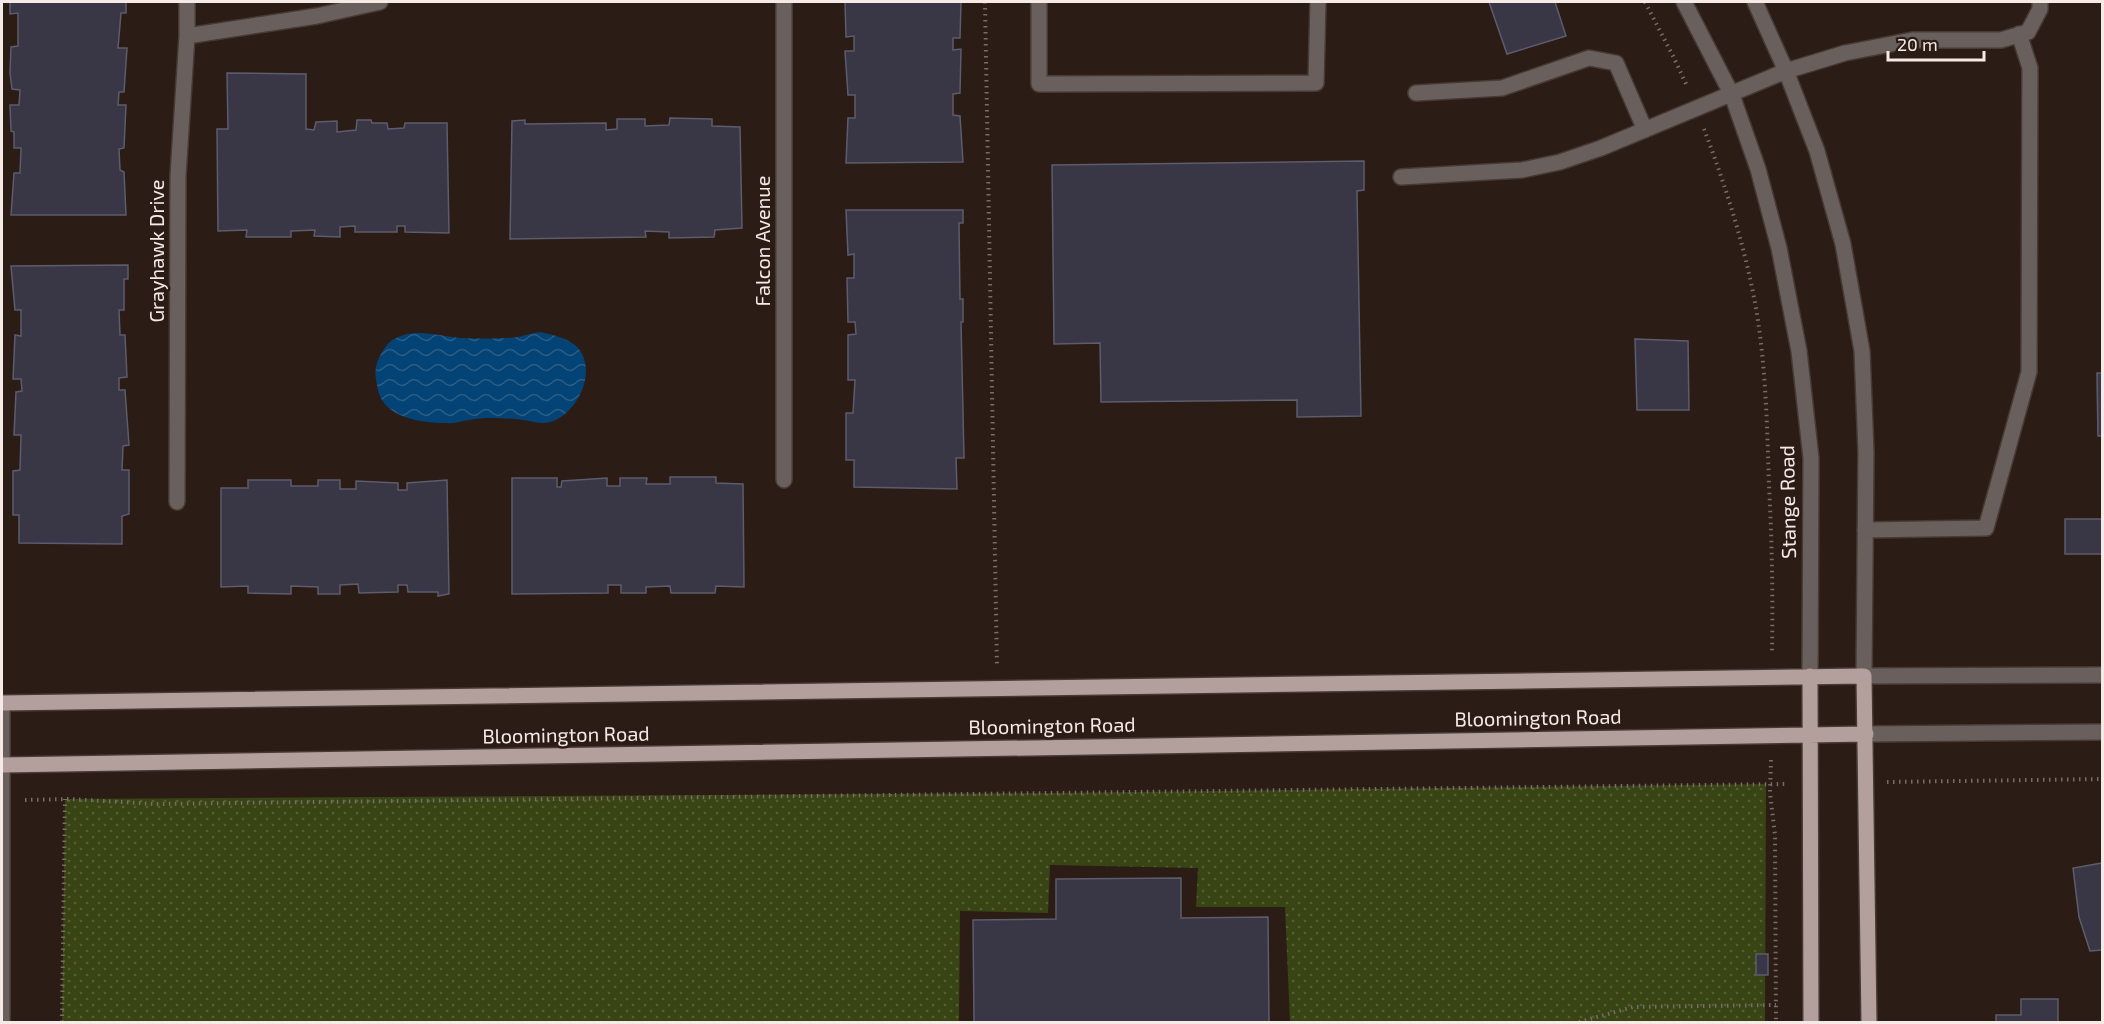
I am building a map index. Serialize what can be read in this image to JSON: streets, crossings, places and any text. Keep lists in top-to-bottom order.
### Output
{
  "streets": {
    "main road": ["Stange Road", "Bloomington Road"],
    "street": ["Falcon Avenue", "Grayhawk Drive"]
  },
  "crossings": [
    ["Stange Road", "Bloomington Road"]
  ],
  "scale_bar": "20 m"
}
